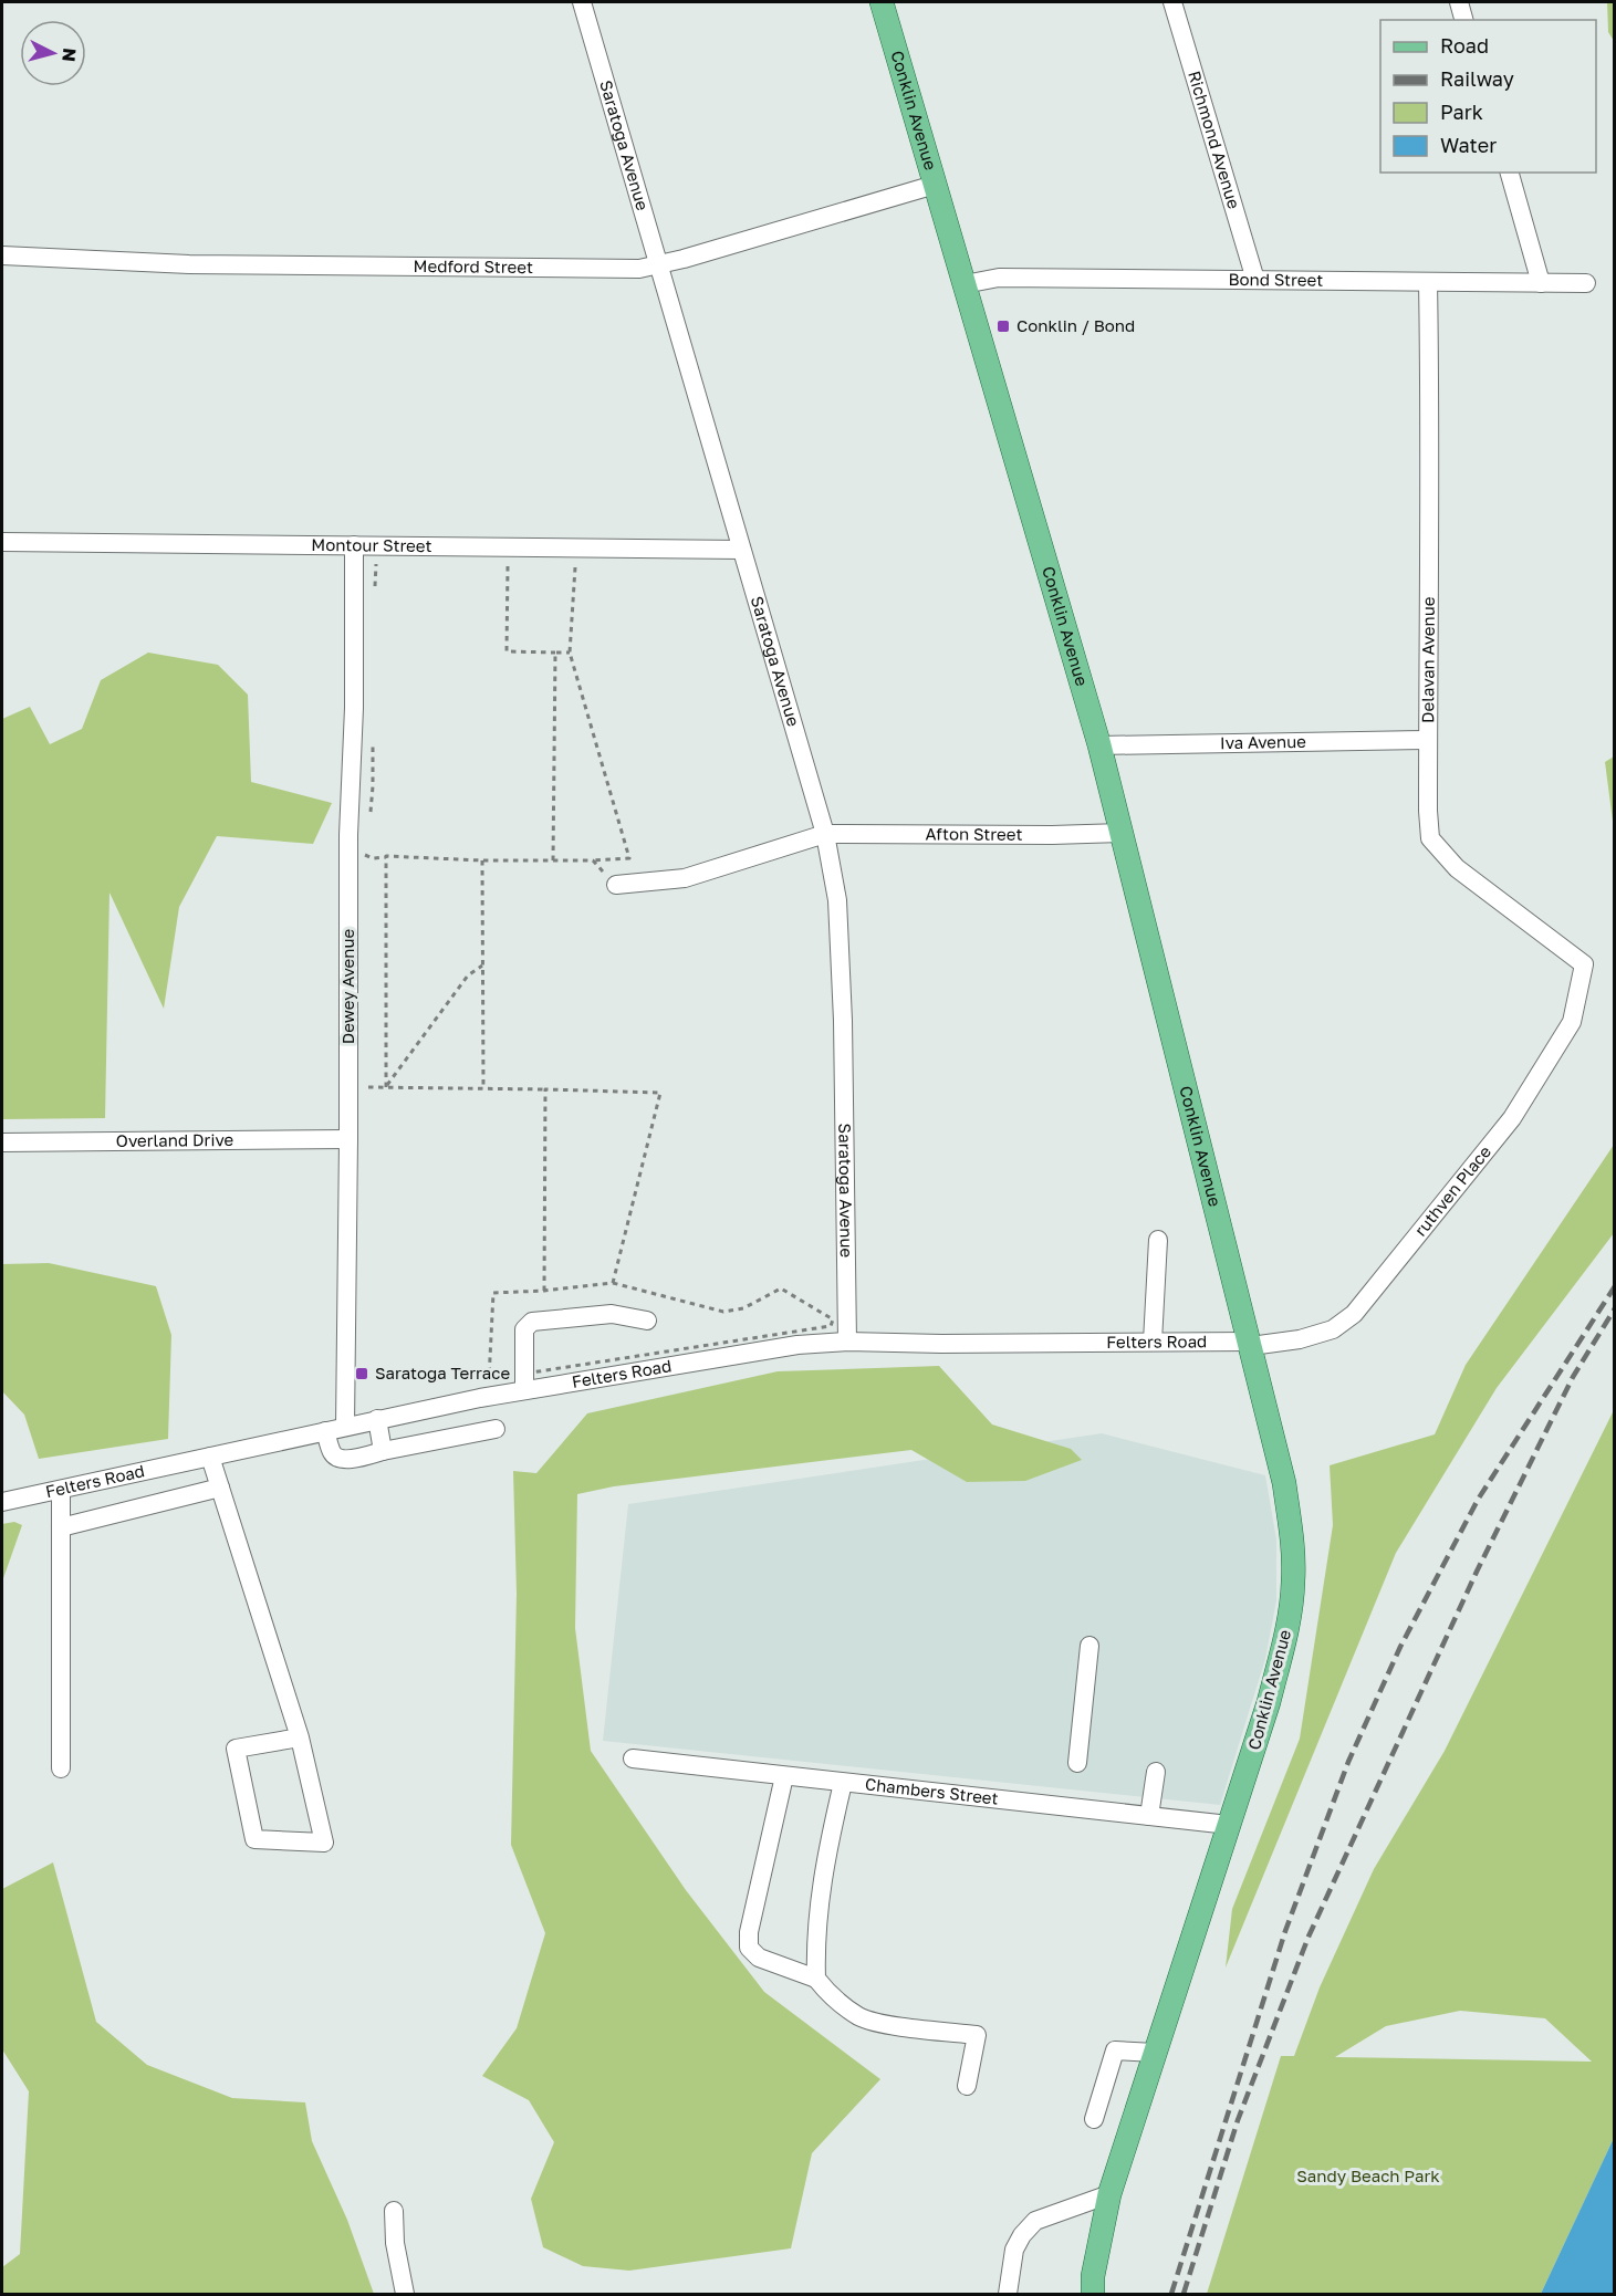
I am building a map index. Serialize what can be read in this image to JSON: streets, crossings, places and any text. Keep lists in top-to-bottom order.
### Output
{
  "streets": {
    "main road": ["Conklin Avenue"],
    "street": [
      "Richmond Avenue",
      "Saratoga Avenue",
      "Medford Street",
      "Bond Street",
      "Montour Street",
      "Delavan Avenue",
      "Iva Avenue",
      "Afton Street",
      "Dewey Avenue",
      "Overland Drive",
      "ruthven Place",
      "Felters Road",
      "Chambers Street"
    ]
  },
  "crossings": [
    ["Conklin Avenue", "Medford Street"],
    ["Conklin Avenue", "Bond Street"],
    ["Conklin Avenue", "Iva Avenue"],
    ["Conklin Avenue", "Afton Street"],
    ["Conklin Avenue", "ruthven Place"],
    ["Conklin Avenue", "Felters Road"],
    ["Conklin Avenue", "Chambers Street"],
    ["Richmond Avenue", "Bond Street"],
    ["Saratoga Avenue", "Medford Street"],
    ["Saratoga Avenue", "Montour Street"],
    ["Saratoga Avenue", "Afton Street"],
    ["Saratoga Avenue", "Felters Road"],
    ["Bond Street", "Delavan Avenue"],
    ["Montour Street", "Dewey Avenue"],
    ["Delavan Avenue", "Iva Avenue"],
    ["Delavan Avenue", "ruthven Place"],
    ["Dewey Avenue", "Overland Drive"],
    ["Dewey Avenue", "Felters Road"],
    ["ruthven Place", "Felters Road"]
  ],
  "parks": ["Sandy Beach Park"],
  "places": {
    "transit": ["Conklin / Bond", "Saratoga Terrace"]
  },
  "legend": [
    "Road",
    "Railway",
    "Park",
    "Water"
  ],
  "north": "right"
}
